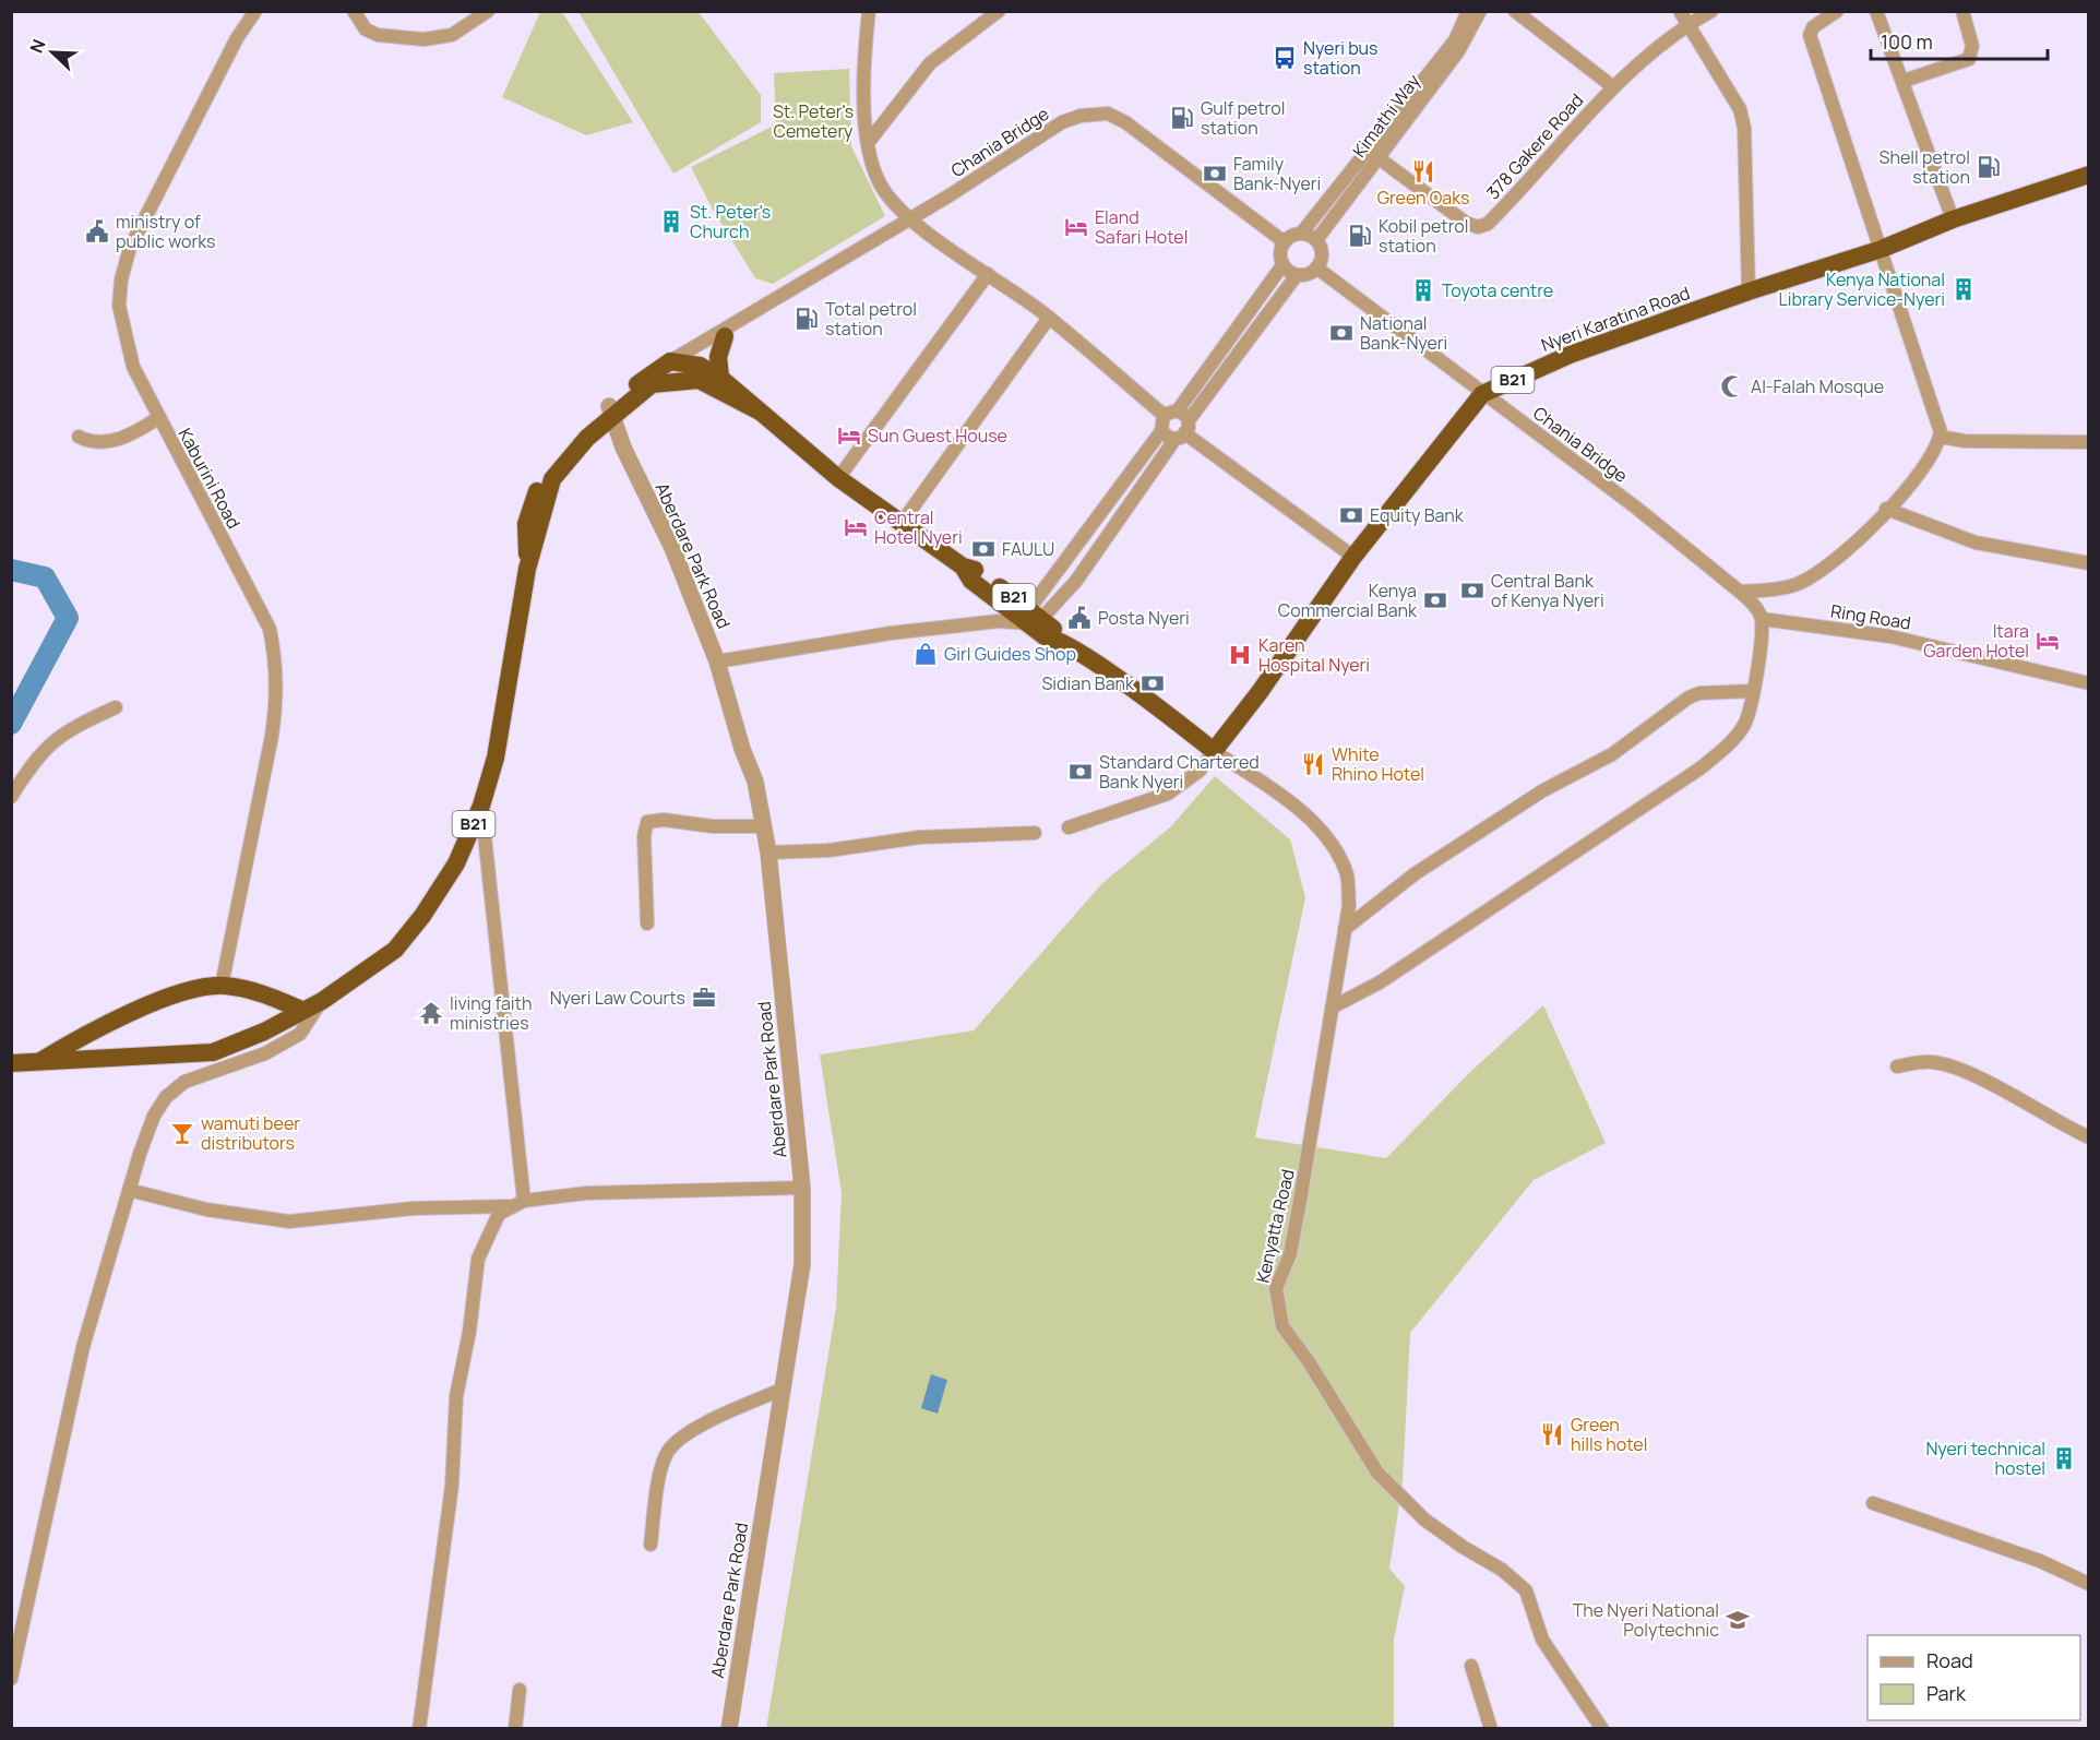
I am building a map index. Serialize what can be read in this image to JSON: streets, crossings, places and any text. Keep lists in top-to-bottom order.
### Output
{
  "streets": {
    "highway": ["Nyeri Karatina Road", "B21"],
    "street": [
      "Kimathi Way",
      "Chania Bridge",
      "378 Gakere Road",
      "Kaburini Road",
      "Aberdare Park Road",
      "Ring Road",
      "Kenyatta Road"
    ]
  },
  "crossings": [
    ["Kimathi Way", "Chania Bridge"],
    ["Kimathi Way", "378 Gakere Road"],
    ["Chania Bridge", "Nyeri Karatina Road"],
    ["Chania Bridge", "B21"],
    ["Chania Bridge", "Ring Road"],
    ["Nyeri Karatina Road", "B21"],
    ["Nyeri Karatina Road", "Kenyatta Road"],
    ["B21", "Aberdare Park Road"],
    ["B21", "Kenyatta Road"]
  ],
  "parks": ["St. Peter's Cemetery"],
  "places": {
    "bus stop": ["Nyeri bus station"],
    "fuel station": [
      "Gulf petrol station",
      "Shell petrol station",
      "Kobil petrol station",
      "Total petrol station"
    ],
    "restaurant": ["Green Oaks", "White Rhino Hotel", "Green hills hotel"],
    "bank": [
      "Family Bank-Nyeri",
      "National Bank-Nyeri",
      "Equity Bank",
      "FAULU",
      "Central Bank of Kenya Nyeri",
      "Kenya Commercial Bank",
      "Sidian Bank",
      "Standard Chartered Bank Nyeri"
    ],
    "building": [
      "St. Peter's Church",
      "Kenya National Library Service-Nyeri",
      "Toyota centre",
      "Nyeri technical hostel"
    ],
    "hotel": [
      "Eland Safari Hotel",
      "Sun Guest House",
      "Central Hotel Nyeri",
      "Itara Garden Hotel"
    ],
    "public building": ["ministry of public works", "Posta Nyeri"],
    "mosque": ["Al-Falah Mosque"],
    "shop": ["Girl Guides Shop"],
    "hospital": ["Karen Hospital Nyeri"],
    "office": ["Nyeri Law Courts"],
    "temple": ["living faith ministries"],
    "bar": ["wamuti beer distributors"],
    "school or university": ["The Nyeri National Polytechnic"]
  },
  "legend": ["Road", "Park"],
  "scale_bar": "100 m",
  "north": "top left"
}
